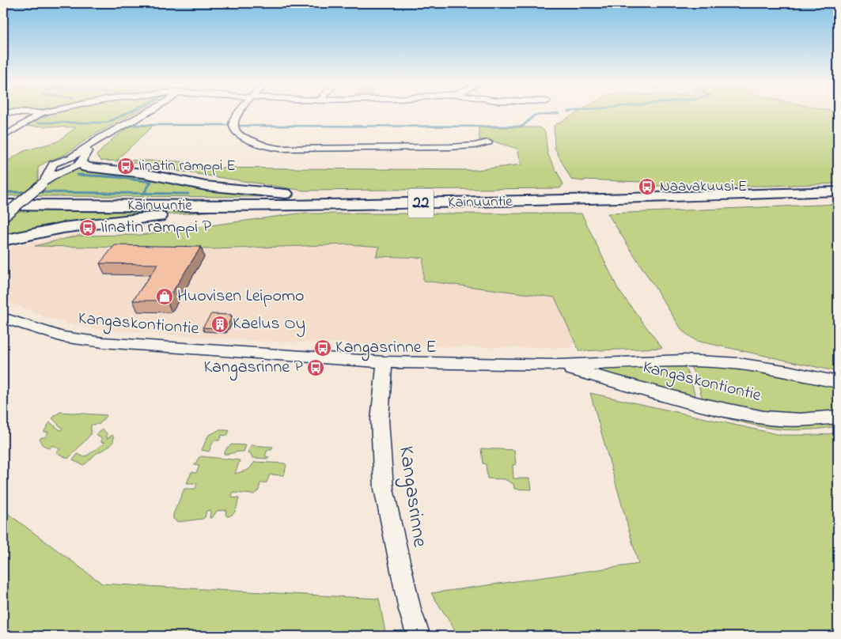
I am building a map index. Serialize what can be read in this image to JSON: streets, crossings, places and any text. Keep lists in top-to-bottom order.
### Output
{
  "streets": {
    "highway": ["Kainuuntie", "22"],
    "street": ["Kangaskontiontie", "Kangasrinne"]
  },
  "crossings": [
    ["Kangaskontiontie", "Kangasrinne"]
  ],
  "places": {
    "bus stop": [
      "Iinatin ramppi E",
      "Naavakuusi E",
      "Iinatin ramppi P",
      "Kangasrinne E",
      "Kangasrinne P"
    ],
    "shop": ["Huovisen Leipomo"],
    "building": ["Kaelus Oy"]
  }
}
